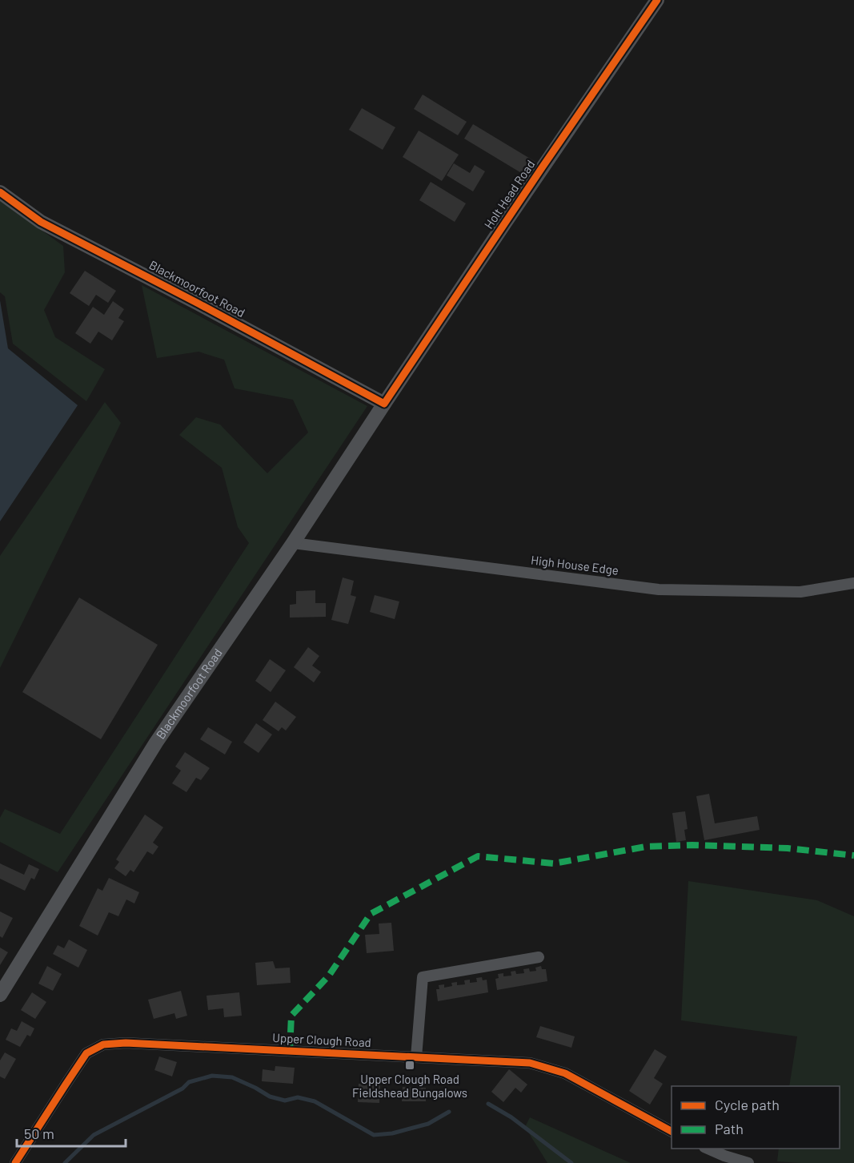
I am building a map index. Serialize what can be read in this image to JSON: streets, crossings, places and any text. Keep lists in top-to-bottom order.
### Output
{
  "streets": {
    "street": [
      "Holt Head Road",
      "Blackmoorfoot Road",
      "High House Edge",
      "Upper Clough Road"
    ]
  },
  "crossings": [
    ["Holt Head Road", "Blackmoorfoot Road"],
    ["Blackmoorfoot Road", "High House Edge"]
  ],
  "places": {
    "transit": ["Upper Clough Road Fieldshead Bungalows"]
  },
  "legend": ["Cycle path", "Path"],
  "scale_bar": "50 m"
}
